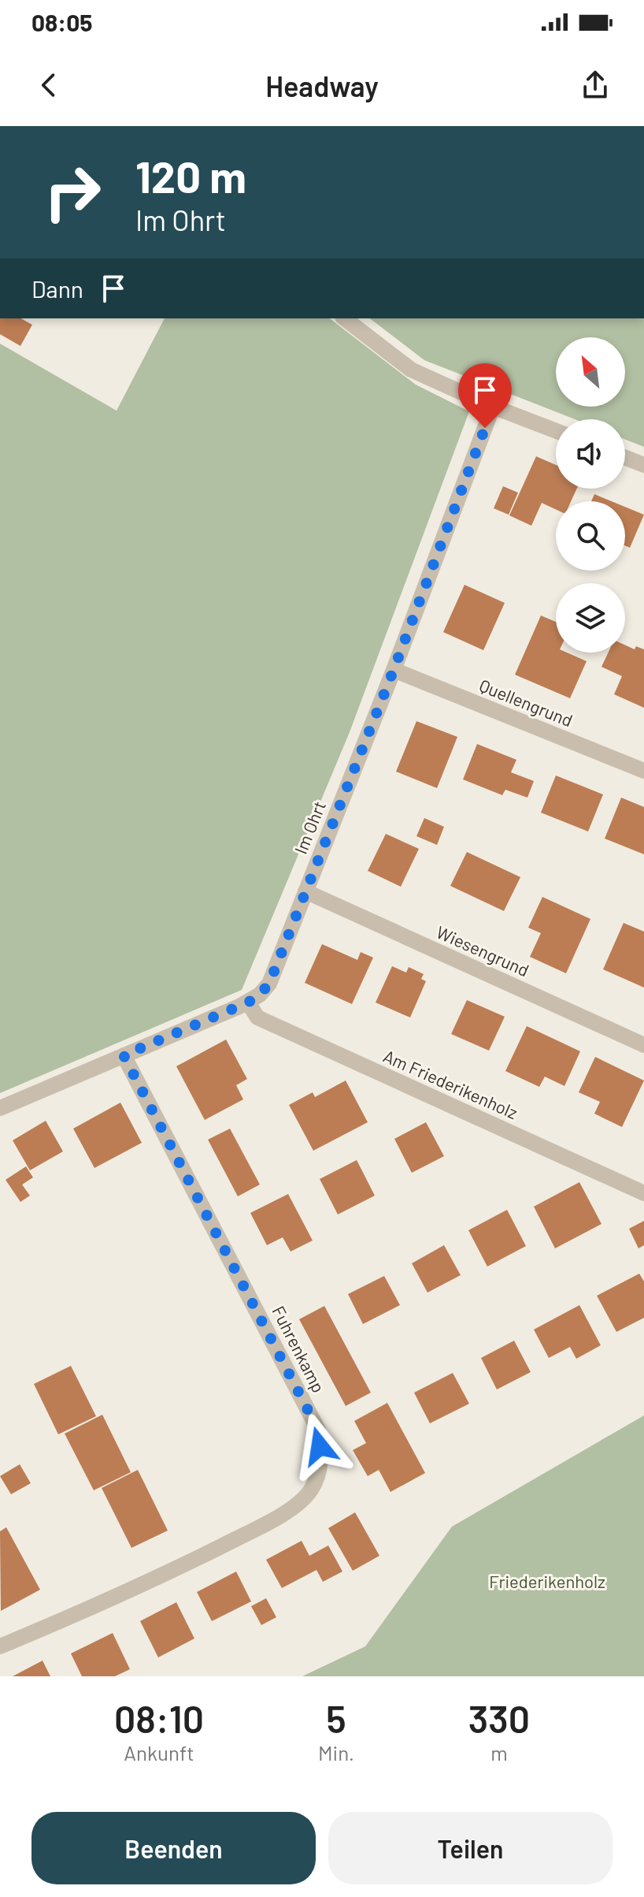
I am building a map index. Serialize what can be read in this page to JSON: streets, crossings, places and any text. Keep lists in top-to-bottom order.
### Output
{
  "streets": {
    "street": [
      "Quellengrund",
      "Im Ohrt",
      "Wiesengrund",
      "Am Friederikenholz",
      "Fuhrenkamp"
    ]
  },
  "crossings": [
    ["Quellengrund", "Im Ohrt"],
    ["Im Ohrt", "Wiesengrund"],
    ["Im Ohrt", "Am Friederikenholz"],
    ["Im Ohrt", "Fuhrenkamp"]
  ],
  "parks": ["Friederikenholz"],
  "north": "top left",
  "page": {
    "status": "08:05",
    "header": "Headway",
    "turn": ["120 m", "Im Ohrt"],
    "then": "Dann",
    "eta": [
      "08:10",
      "Ankunft",
      "5",
      "Min.",
      "330",
      "m"
    ],
    "buttons": ["Beenden", "Teilen"]
  }
}
